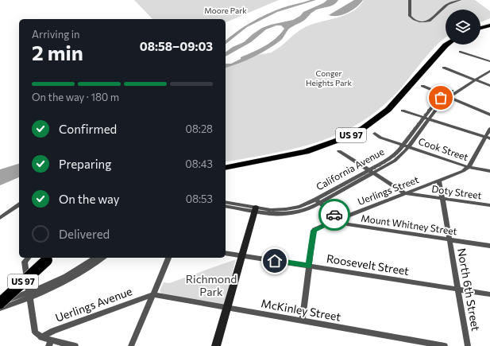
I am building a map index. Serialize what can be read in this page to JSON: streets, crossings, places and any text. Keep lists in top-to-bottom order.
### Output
{
  "streets": {
    "highway": ["US 97"],
    "street": [
      "Cook Street",
      "California Avenue",
      "Uerlings Street",
      "Doty Street",
      "Mount Whitney Street",
      "Roosevelt Street",
      "North 6th Street",
      "Uerlings Avenue",
      "McKinley Street"
    ]
  },
  "crossings": [
    ["Cook Street", "California Avenue"],
    ["Cook Street", "Uerlings Street"],
    ["California Avenue", "Doty Street"],
    ["California Avenue", "Mount Whitney Street"],
    ["Uerlings Street", "Doty Street"],
    ["Uerlings Street", "Mount Whitney Street"],
    ["Uerlings Street", "Roosevelt Street"],
    ["Uerlings Street", "North 6th Street"],
    ["Doty Street", "North 6th Street"],
    ["Mount Whitney Street", "North 6th Street"],
    ["Roosevelt Street", "North 6th Street"],
    ["Uerlings Avenue", "McKinley Street"]
  ],
  "parks": ["Moore Park", "Conger Heights Park", "Richmond Park"],
  "page": {
    "heading": ["2 min", "Arriving in", "08:58–09:03"],
    "bar": "On the way · 180 m",
    "list": [
      ["Confirmed", "08:28"],
      ["Preparing", "08:43"],
      ["On the way", "08:53"],
      "Delivered"
    ]
  }
}
